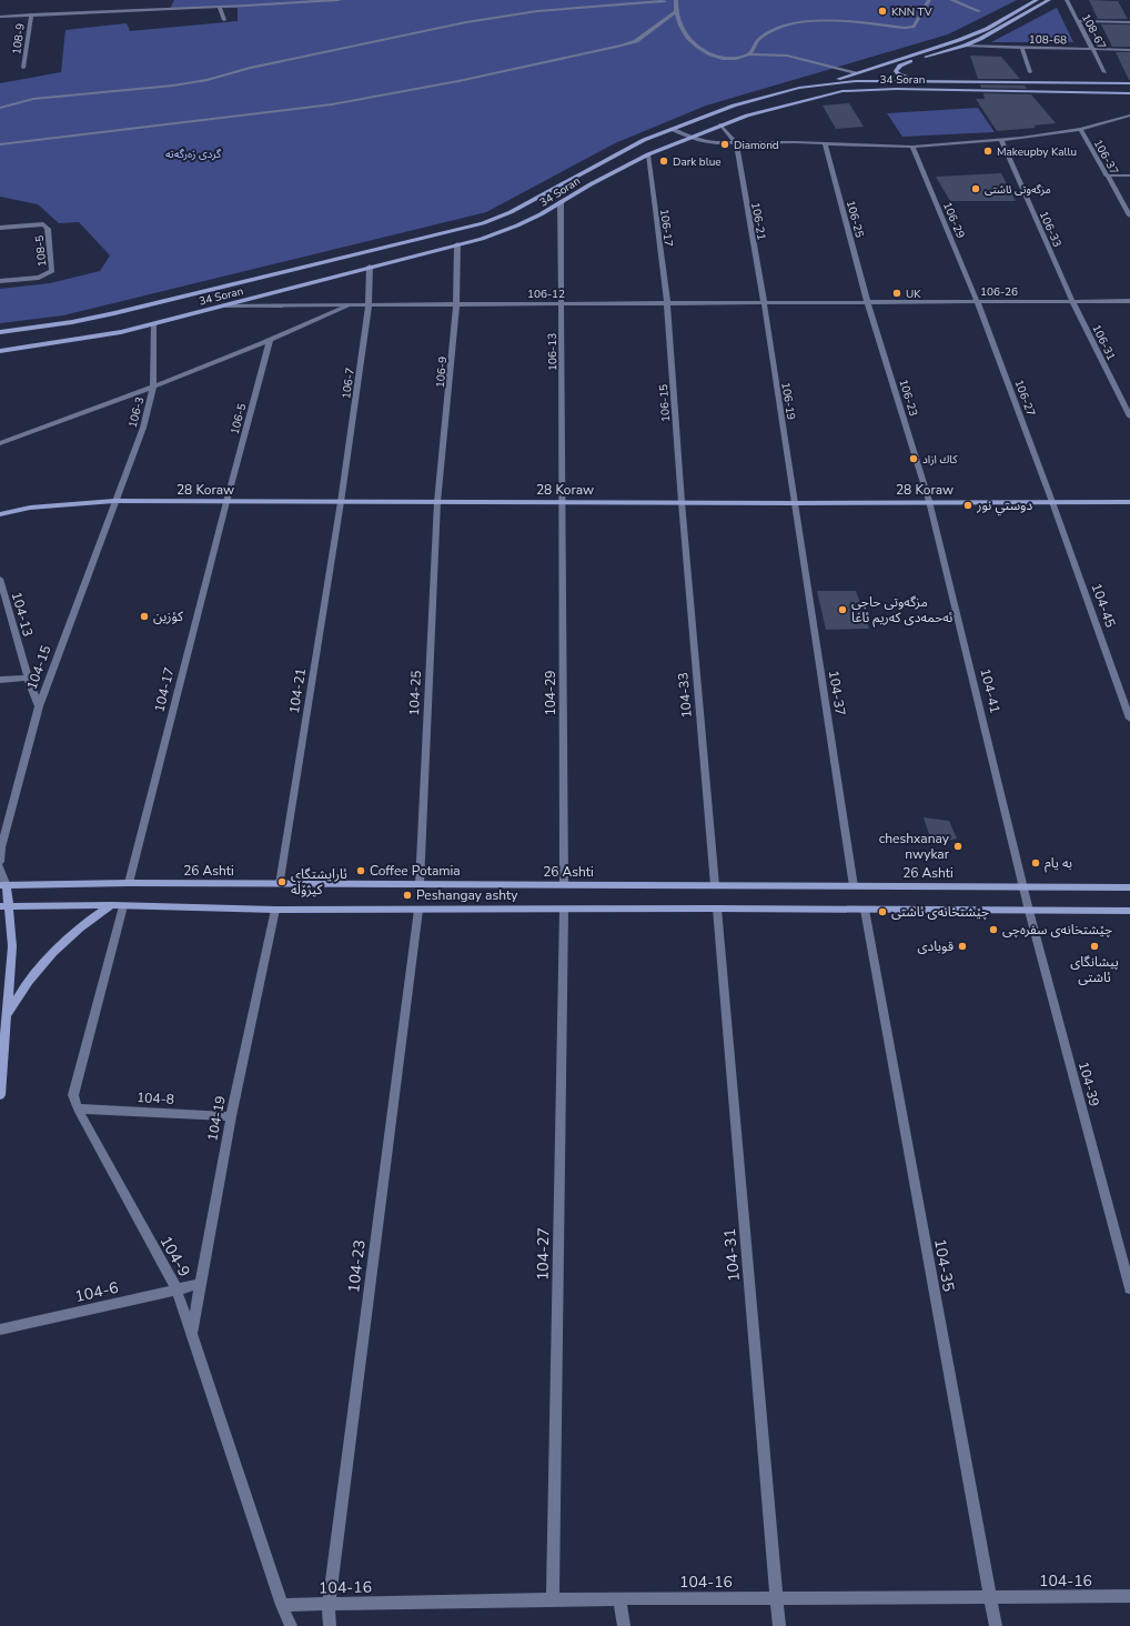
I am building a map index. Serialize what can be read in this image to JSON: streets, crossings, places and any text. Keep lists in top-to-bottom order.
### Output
{
  "streets": {
    "main road": ["34 Soran", "28 Koraw", "26 Ashti"],
    "street": [
      "108-67",
      "108-9",
      "108-68",
      "106-37",
      "106-25",
      "106-29",
      "106-21",
      "106-17",
      "106-33",
      "108-5",
      "106-26",
      "106-12",
      "106-31",
      "106-13",
      "106-9",
      "106-7",
      "106-23",
      "106-27",
      "106-19",
      "106-15",
      "106-3",
      "106-5",
      "104-45",
      "104-13",
      "104-15",
      "104-17",
      "104-21",
      "104-41",
      "104-25",
      "104-29",
      "104-37",
      "104-33",
      "104-39",
      "104-8",
      "104-19",
      "104-27",
      "104-31",
      "104-9",
      "104-35",
      "104-23",
      "104-6",
      "104-16"
    ]
  },
  "crossings": [
    ["108-67", "108-68"],
    ["34 Soran", "106-17"],
    ["34 Soran", "106-12"],
    ["34 Soran", "106-13"],
    ["34 Soran", "106-9"],
    ["34 Soran", "106-7"],
    ["34 Soran", "106-3"],
    ["106-25", "106-26"],
    ["106-25", "106-12"],
    ["106-25", "106-23"],
    ["106-29", "106-26"],
    ["106-29", "106-27"],
    ["106-21", "106-12"],
    ["106-21", "106-19"],
    ["106-17", "106-12"],
    ["106-17", "106-15"],
    ["106-33", "106-26"],
    ["106-33", "106-31"],
    ["106-26", "106-12"],
    ["106-26", "106-31"],
    ["106-26", "106-23"],
    ["106-26", "106-27"],
    ["106-12", "106-13"],
    ["106-12", "106-9"],
    ["106-12", "106-7"],
    ["106-12", "106-23"],
    ["106-12", "106-19"],
    ["106-12", "106-15"],
    ["106-13", "28 Koraw"],
    ["106-13", "104-29"],
    ["106-9", "28 Koraw"],
    ["106-9", "104-25"],
    ["106-7", "28 Koraw"],
    ["106-7", "104-21"],
    ["106-23", "28 Koraw"],
    ["106-23", "104-41"],
    ["106-27", "28 Koraw"],
    ["106-27", "104-45"],
    ["106-19", "28 Koraw"],
    ["106-19", "104-37"],
    ["106-15", "28 Koraw"],
    ["106-15", "104-33"],
    ["106-3", "28 Koraw"],
    ["106-3", "104-15"],
    ["106-5", "28 Koraw"],
    ["106-5", "104-17"],
    ["28 Koraw", "104-45"],
    ["28 Koraw", "104-15"],
    ["28 Koraw", "104-17"],
    ["28 Koraw", "104-21"],
    ["28 Koraw", "104-41"],
    ["28 Koraw", "104-25"],
    ["28 Koraw", "104-29"],
    ["28 Koraw", "104-37"],
    ["28 Koraw", "104-33"],
    ["104-13", "104-15"],
    ["104-17", "26 Ashti"],
    ["104-21", "26 Ashti"],
    ["104-41", "26 Ashti"],
    ["104-41", "104-39"],
    ["104-25", "26 Ashti"],
    ["104-29", "26 Ashti"],
    ["104-37", "26 Ashti"],
    ["104-33", "26 Ashti"],
    ["26 Ashti", "104-39"],
    ["104-8", "104-19"],
    ["104-8", "104-9"],
    ["104-19", "104-9"],
    ["104-19", "104-6"],
    ["104-27", "104-16"],
    ["104-31", "104-16"],
    ["104-9", "104-6"],
    ["104-9", "104-16"],
    ["104-35", "104-16"],
    ["104-23", "104-16"]
  ],
  "parks": ["گردی زەرگەتە"],
  "places": [
    "KNN TV",
    "Diamond",
    "Makeupby Kallu",
    "Dark blue",
    "مزگەوتی ئاشتی",
    "UK",
    "كاك ازاد",
    "دوستي نور",
    "مزگەوتی حاجی ئەحمەدی کەریم ئاغا",
    "كؤزين",
    "cheshxanay nwykar",
    "به يام",
    "Coffee Potamia",
    "ئارایشتگای کیژۆڵە",
    "Peshangay ashty",
    "چێشتخانەی ئاشتی",
    "چێشتخانەی سفرەچی",
    "قوبادی",
    "پیشانگای ئاشتی"
  ]
}
